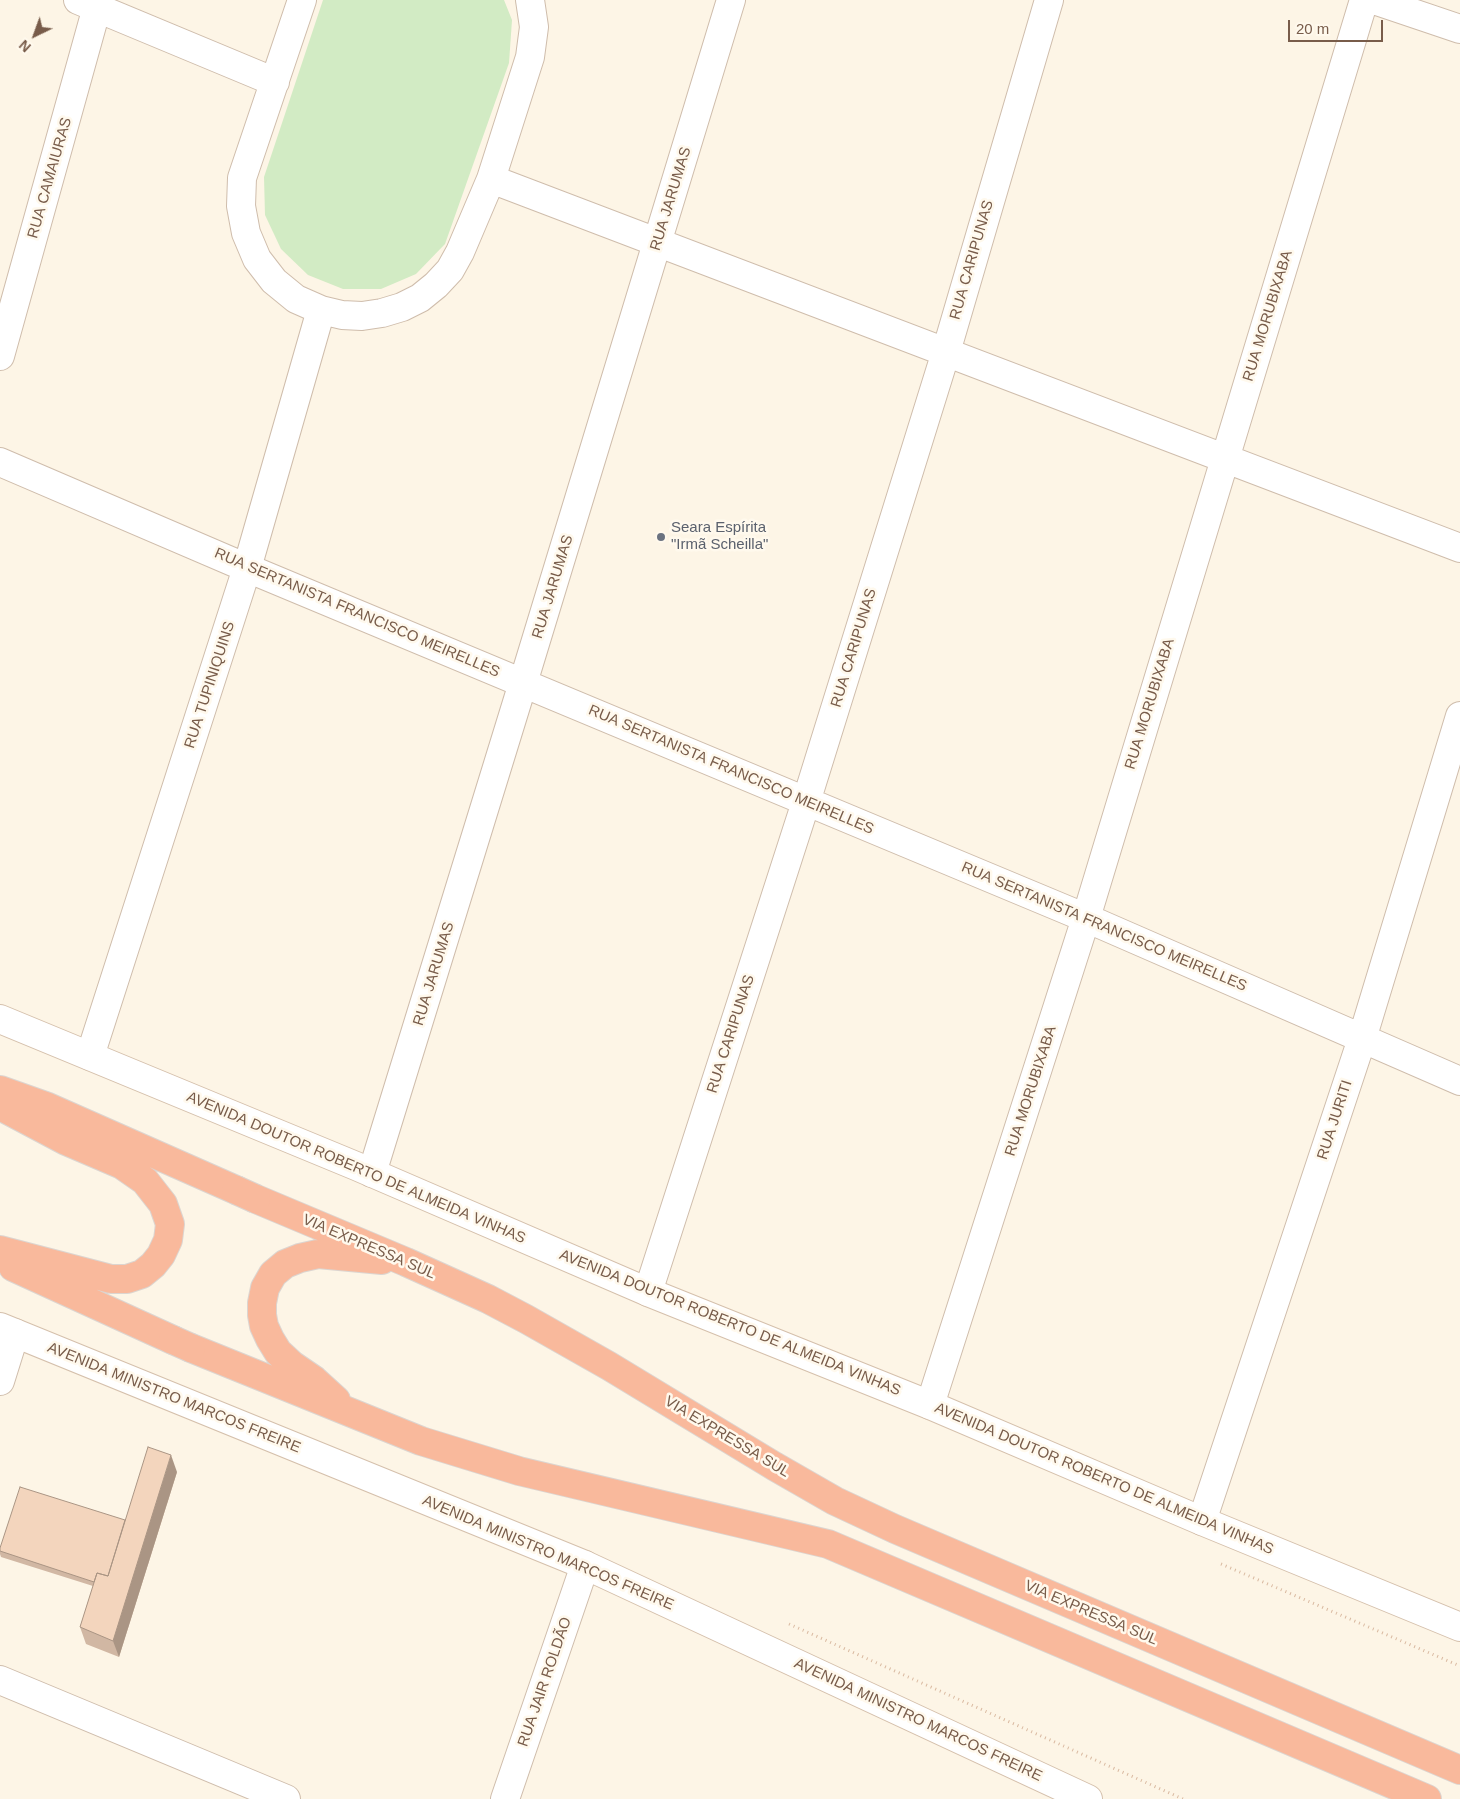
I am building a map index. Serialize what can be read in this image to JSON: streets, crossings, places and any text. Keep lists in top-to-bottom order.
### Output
{
  "streets": {
    "highway": ["VIA EXPRESSA SUL"],
    "street": [
      "RUA CAMAIURAS",
      "RUA JARUMAS",
      "RUA CARIPUNAS",
      "RUA MORUBIXABA",
      "RUA SERTANISTA FRANCISCO MEIRELLES",
      "RUA TUPINIQUINS",
      "RUA JURITI",
      "AVENIDA DOUTOR ROBERTO DE ALMEIDA VINHAS",
      "AVENIDA MINISTRO MARCOS FREIRE",
      "RUA JAIR ROLDÃO"
    ]
  },
  "crossings": [
    ["RUA JARUMAS", "RUA SERTANISTA FRANCISCO MEIRELLES"],
    ["RUA JARUMAS", "AVENIDA DOUTOR ROBERTO DE ALMEIDA VINHAS"],
    ["RUA CARIPUNAS", "RUA SERTANISTA FRANCISCO MEIRELLES"],
    ["RUA CARIPUNAS", "AVENIDA DOUTOR ROBERTO DE ALMEIDA VINHAS"],
    ["RUA MORUBIXABA", "RUA SERTANISTA FRANCISCO MEIRELLES"],
    ["RUA MORUBIXABA", "AVENIDA DOUTOR ROBERTO DE ALMEIDA VINHAS"],
    ["RUA SERTANISTA FRANCISCO MEIRELLES", "RUA TUPINIQUINS"],
    ["RUA SERTANISTA FRANCISCO MEIRELLES", "RUA JURITI"],
    ["RUA TUPINIQUINS", "AVENIDA DOUTOR ROBERTO DE ALMEIDA VINHAS"],
    ["RUA JURITI", "AVENIDA DOUTOR ROBERTO DE ALMEIDA VINHAS"],
    ["AVENIDA MINISTRO MARCOS FREIRE", "RUA JAIR ROLDÃO"]
  ],
  "places": ["Seara Espírita \"Irmã Scheilla\""],
  "scale_bar": "20 m",
  "north": "bottom left"
}
